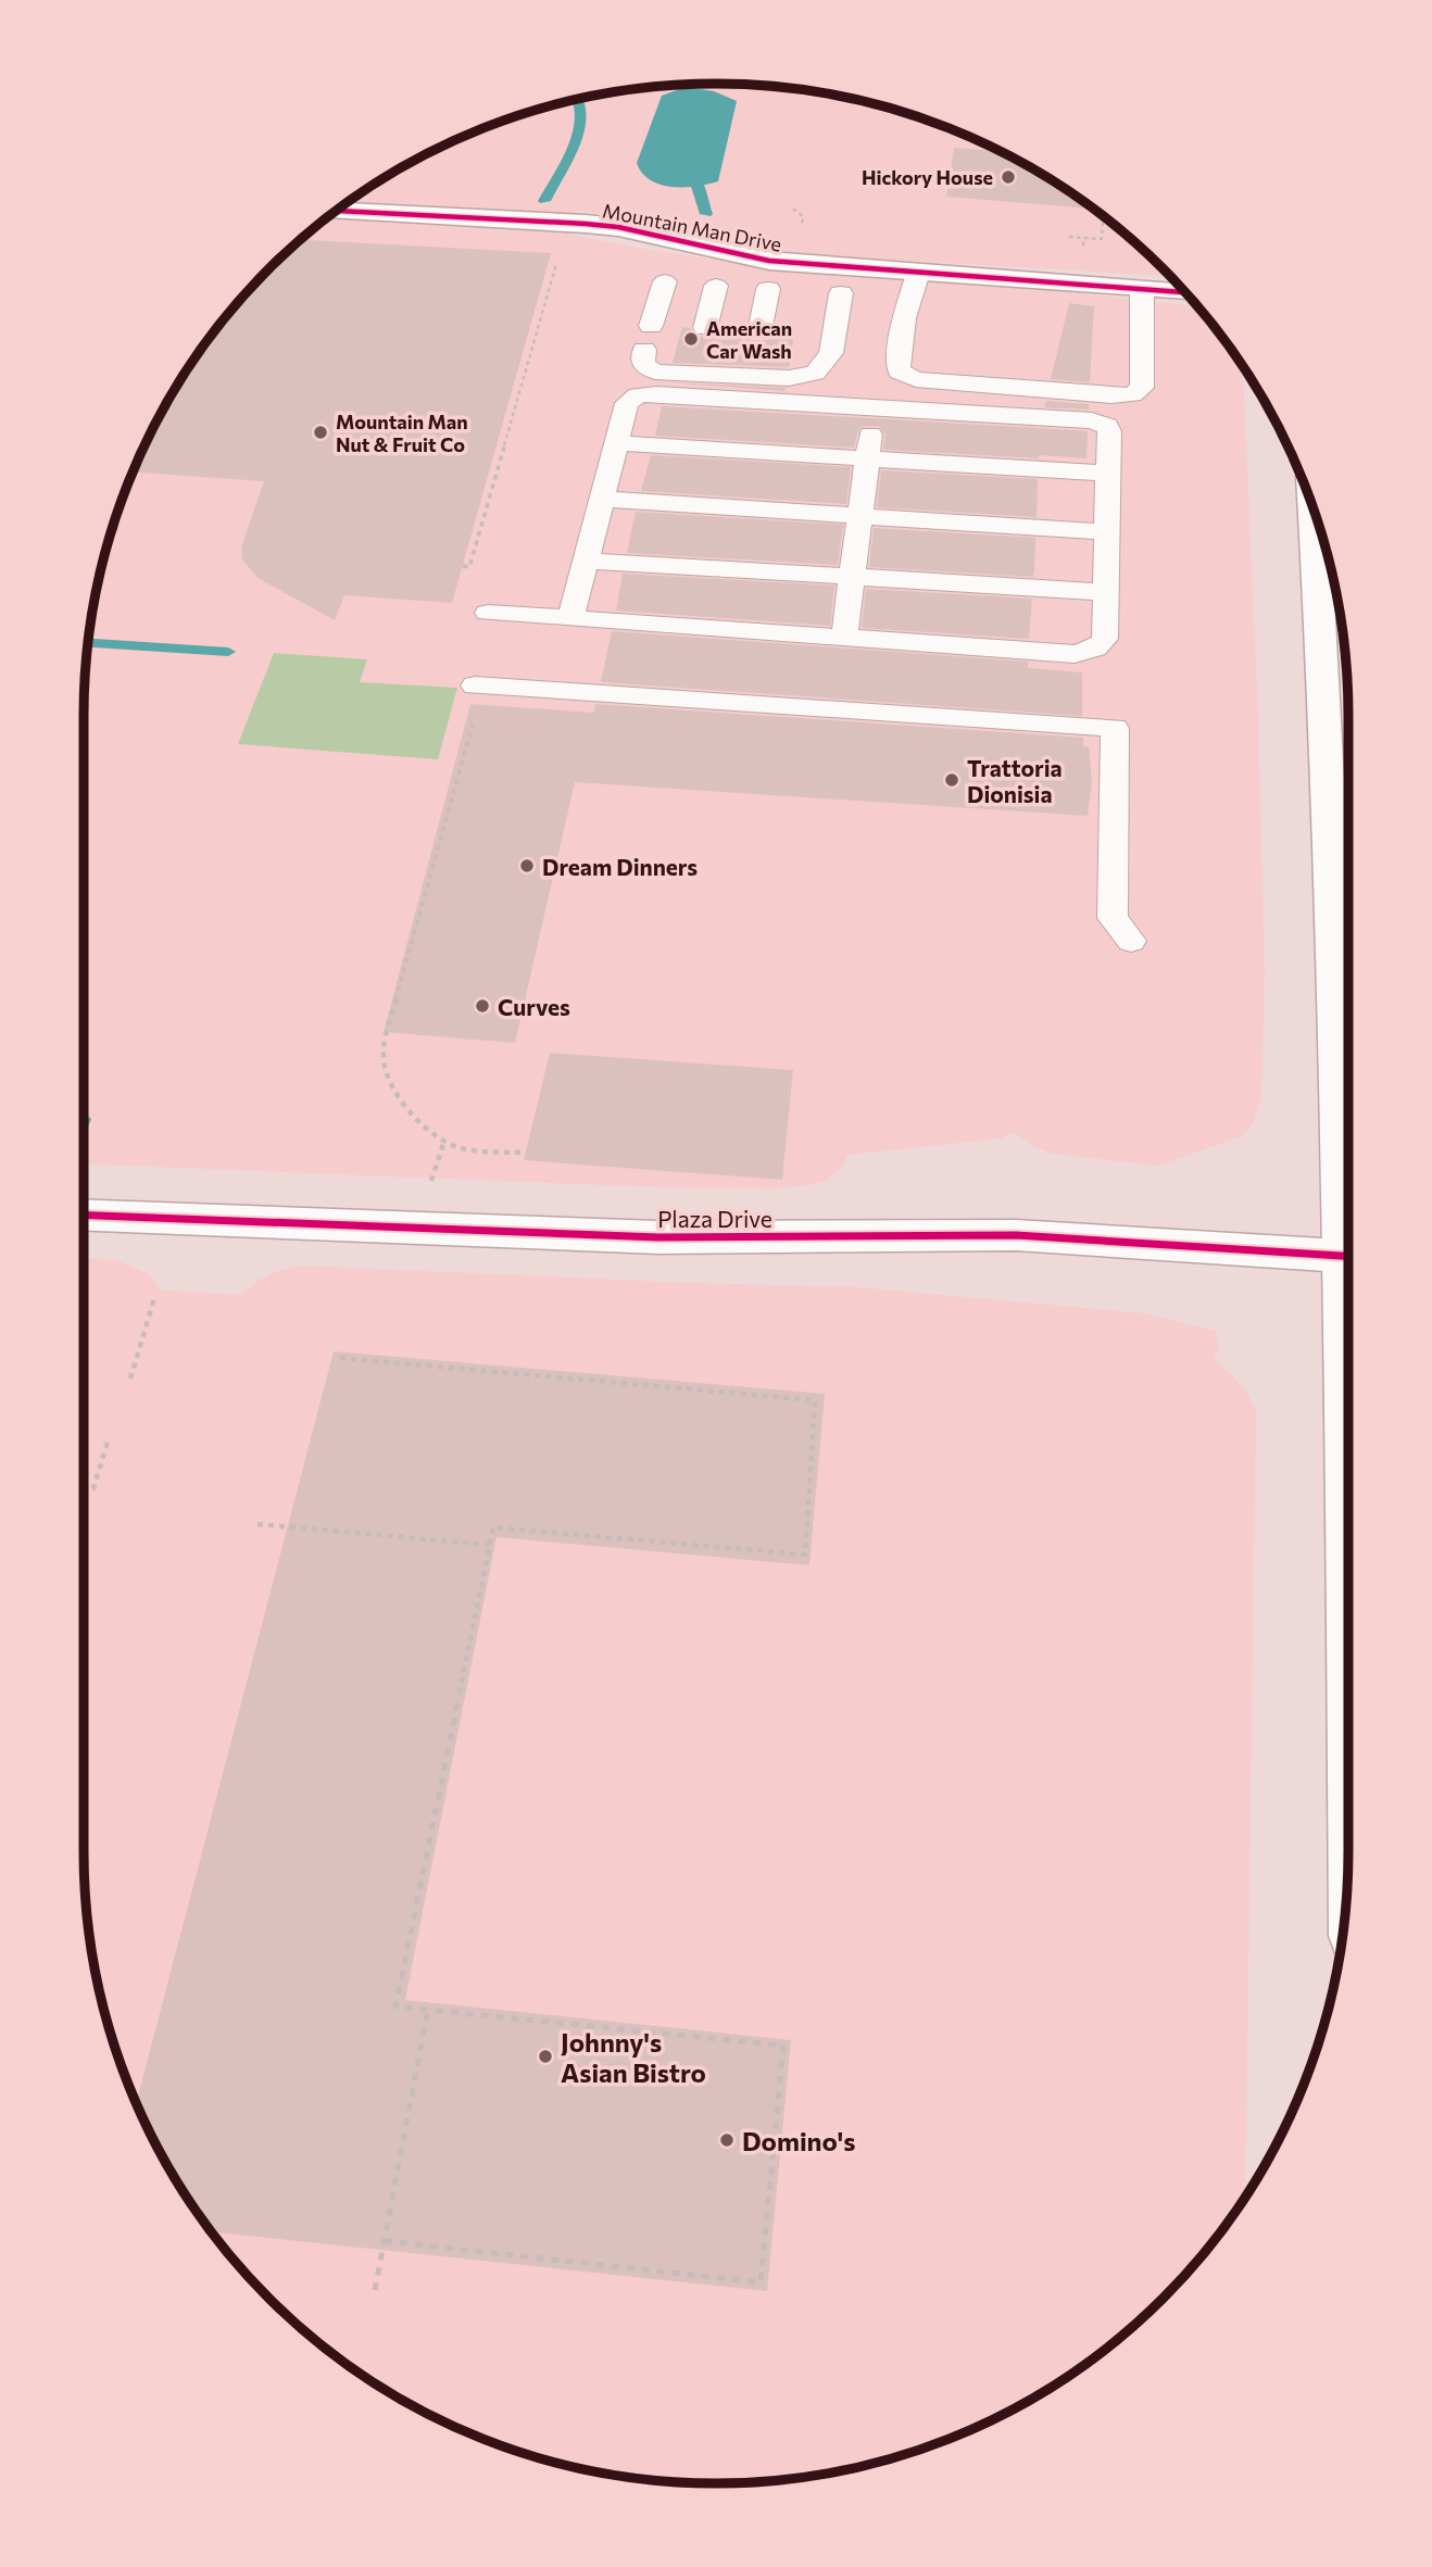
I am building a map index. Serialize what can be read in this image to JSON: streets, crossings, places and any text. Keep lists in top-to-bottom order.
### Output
{
  "streets": {
    "main road": ["Mountain Man Drive", "Plaza Drive"]
  },
  "places": [
    "Hickory House",
    "American Car Wash",
    "Mountain Man Nut & Fruit Co",
    "Trattoria Dionisia",
    "Dream Dinners",
    "Curves",
    "Johnny's Asian Bistro",
    "Domino's"
  ]
}
